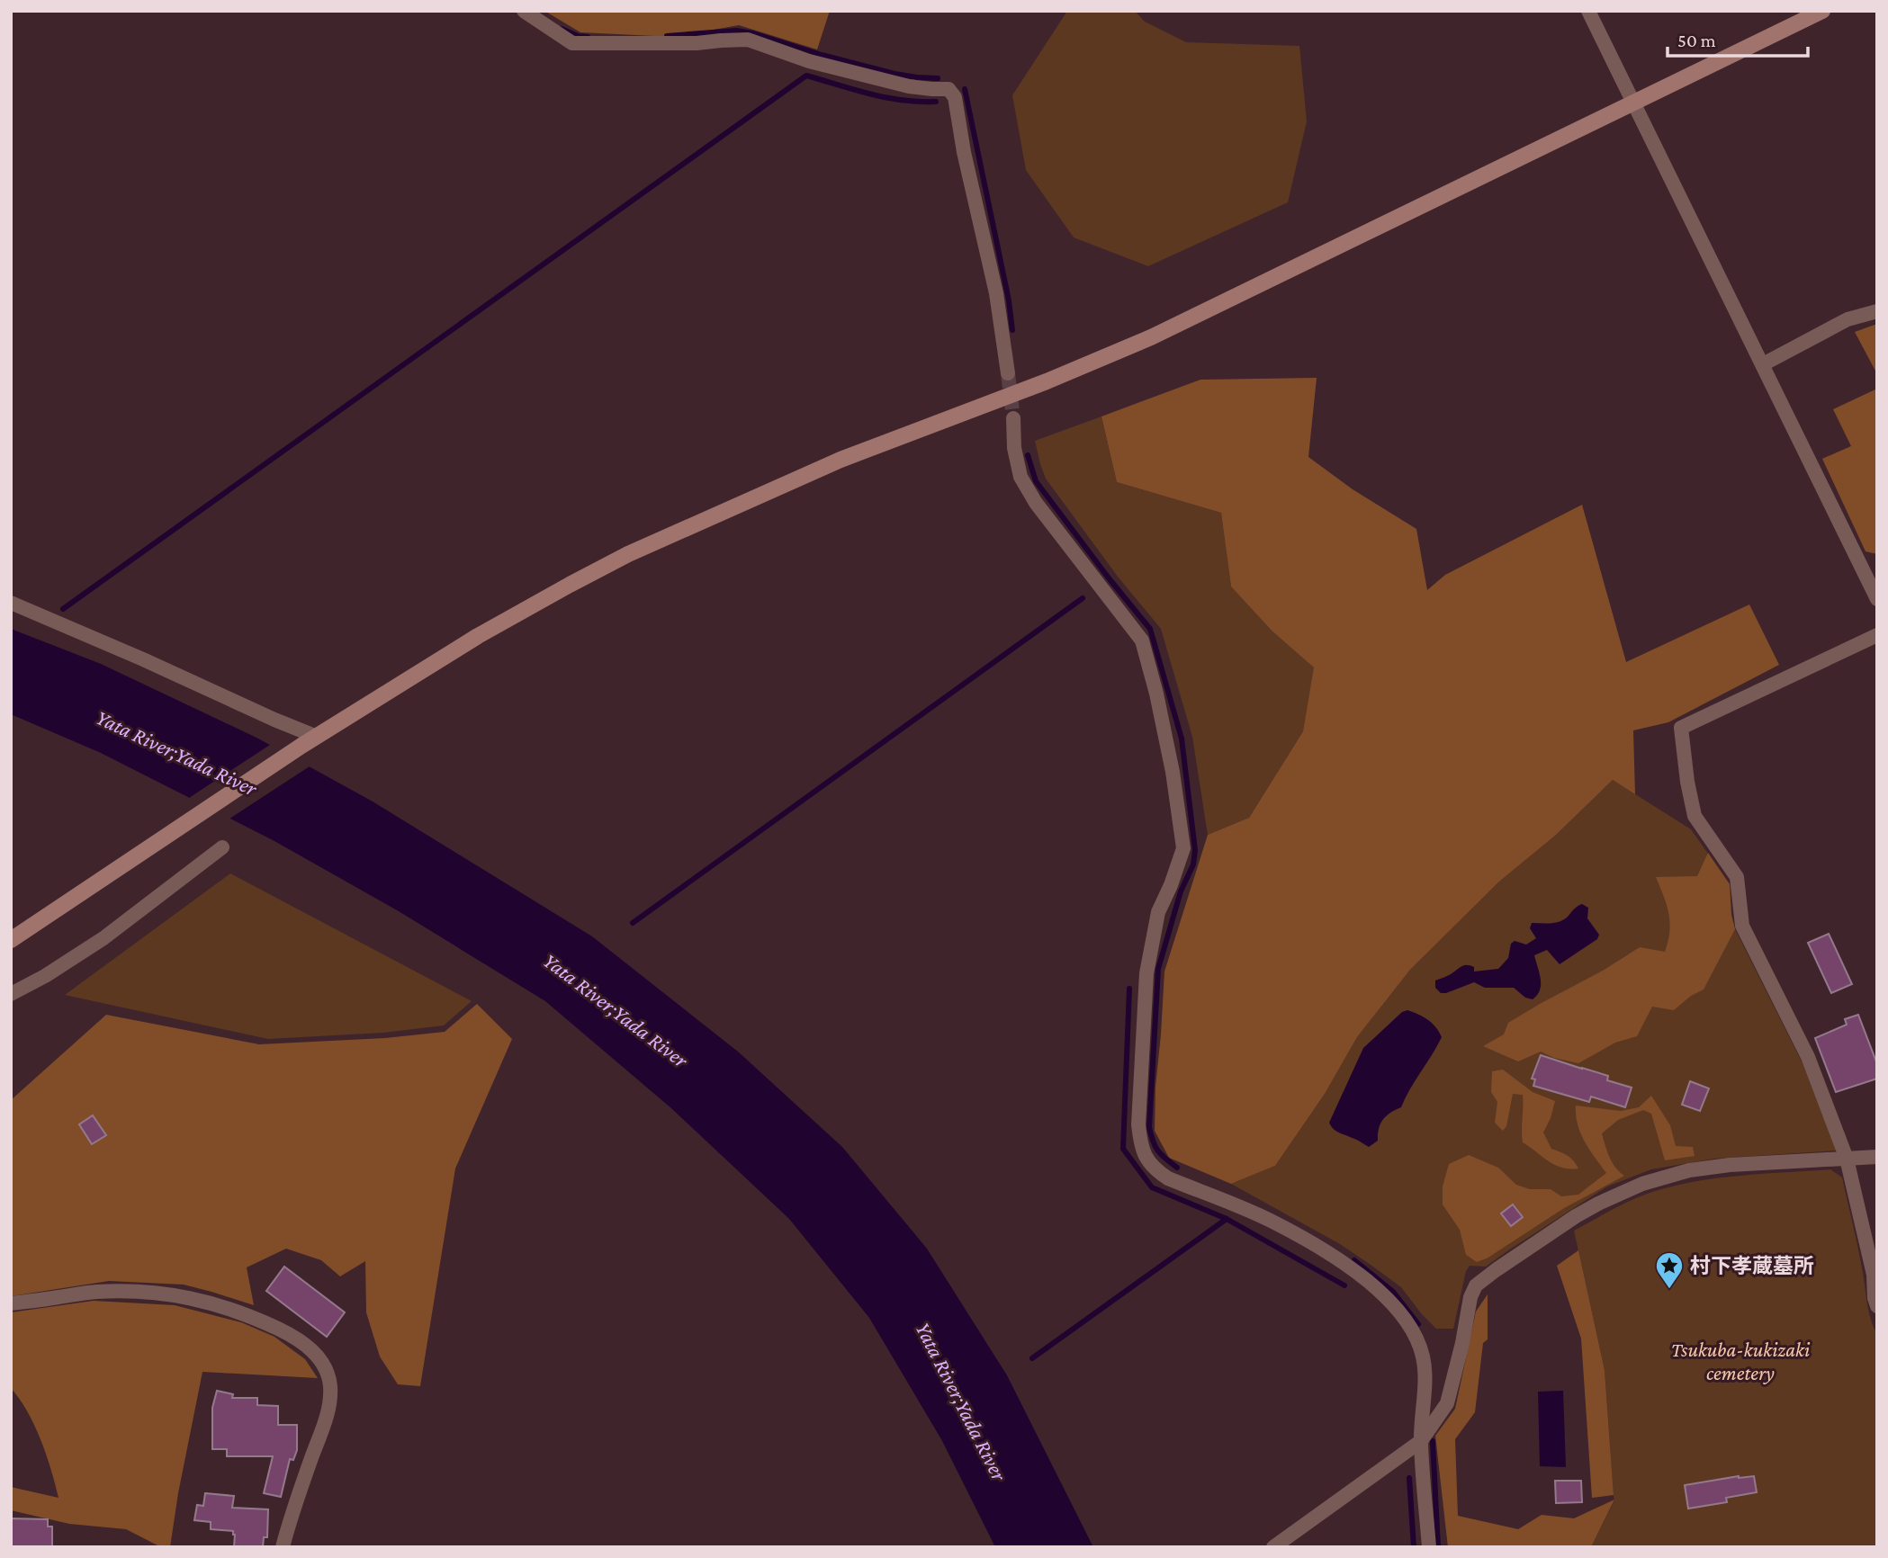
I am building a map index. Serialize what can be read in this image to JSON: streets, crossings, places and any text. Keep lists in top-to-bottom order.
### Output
{
  "water": ["Yata River;Yada River"],
  "parks": ["Tsukuba-kukizaki cemetery"],
  "places": {
    "place": ["村下孝蔵墓所"]
  },
  "scale_bar": "50 m"
}
